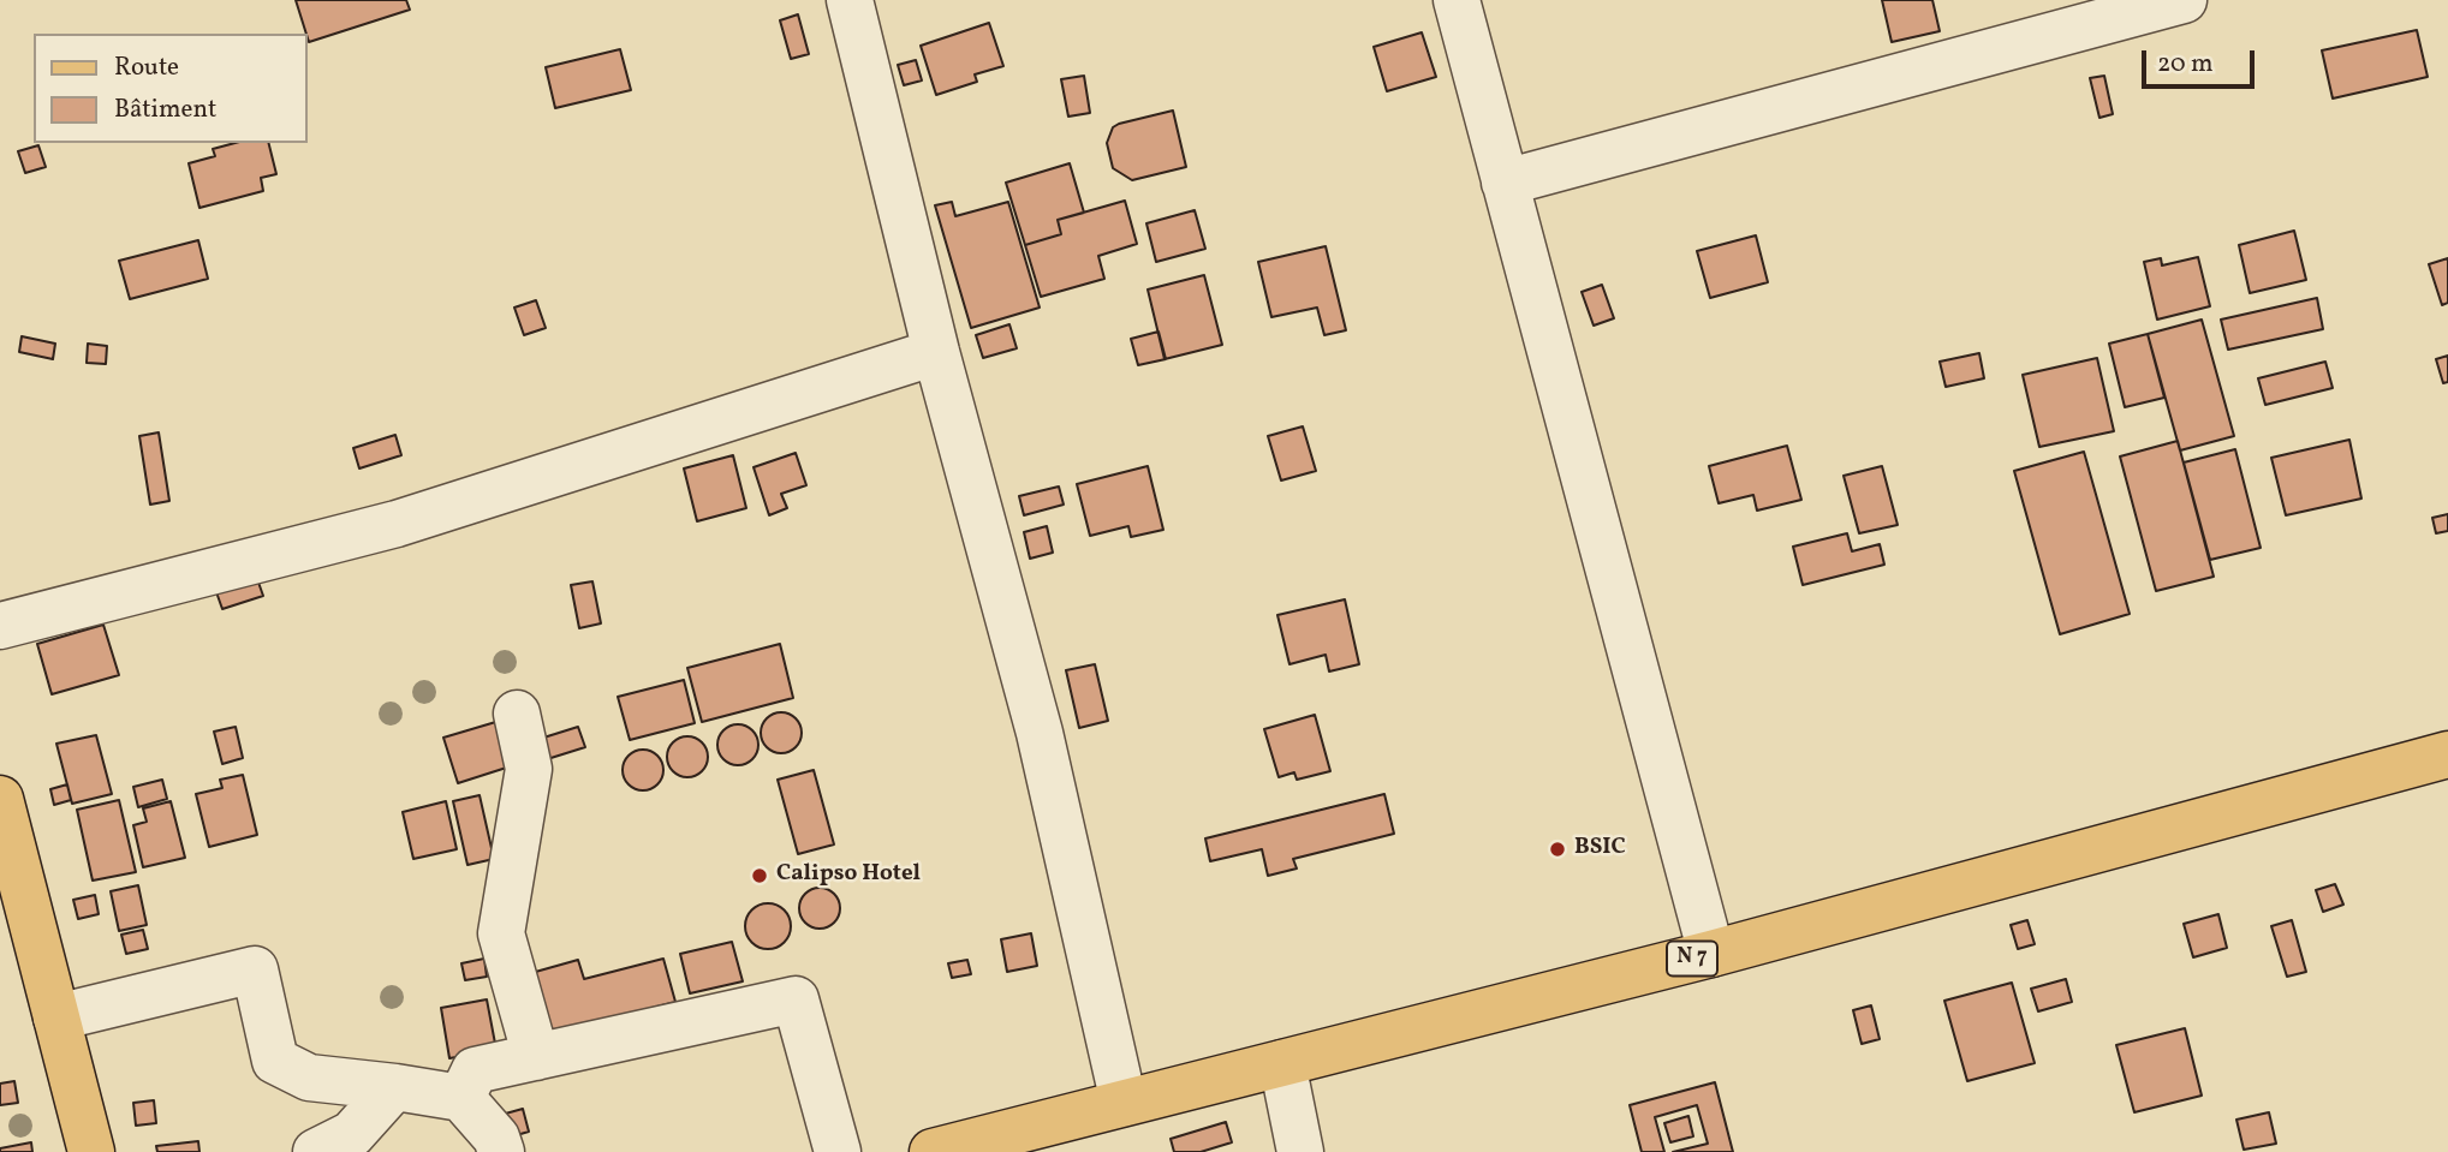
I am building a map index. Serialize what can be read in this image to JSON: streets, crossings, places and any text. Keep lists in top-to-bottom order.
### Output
{
  "streets": {
    "main road": ["N 7"]
  },
  "places": ["BSIC", "Calipso Hotel"],
  "legend": ["Route", "Bâtiment"],
  "scale_bar": "20 m"
}
